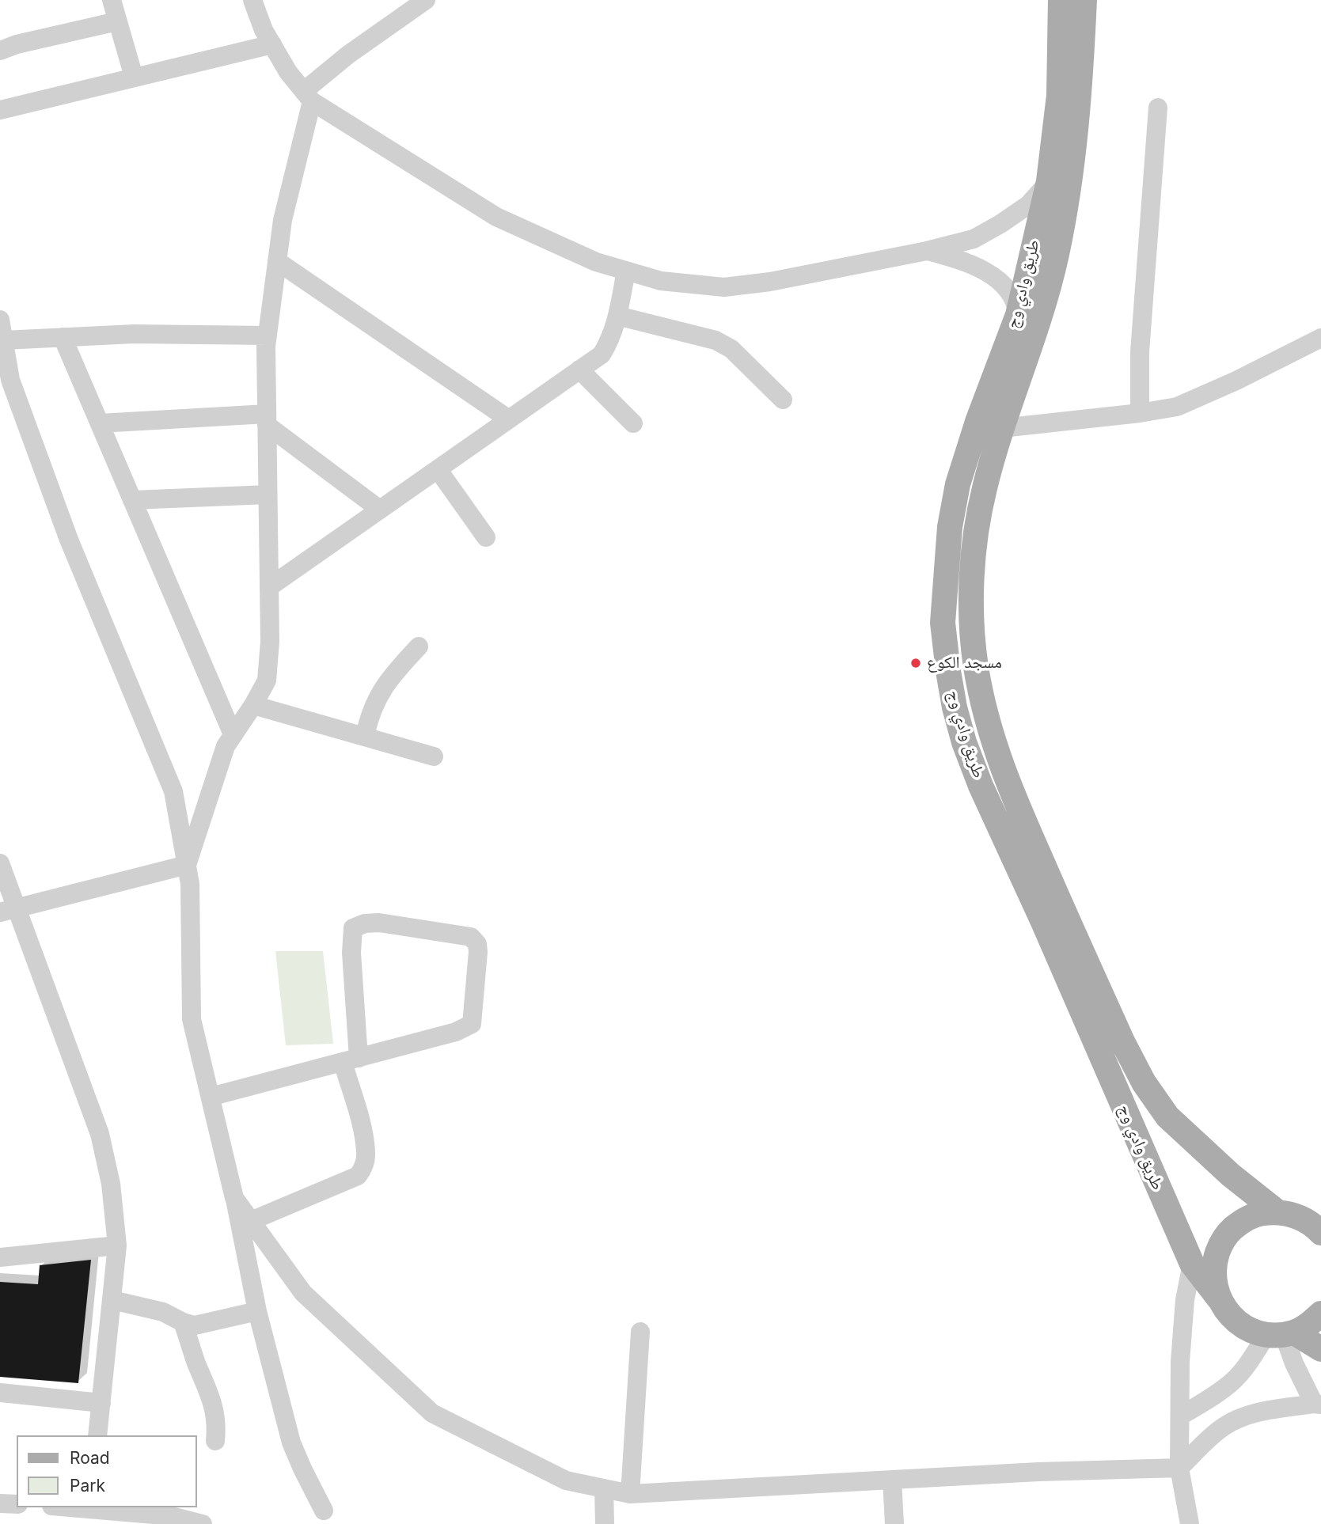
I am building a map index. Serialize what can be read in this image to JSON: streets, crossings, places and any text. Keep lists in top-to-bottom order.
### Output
{
  "streets": {
    "main road": ["طريق وادي وج"]
  },
  "places": ["مسجد الكوع"],
  "legend": ["Road", "Park"]
}
